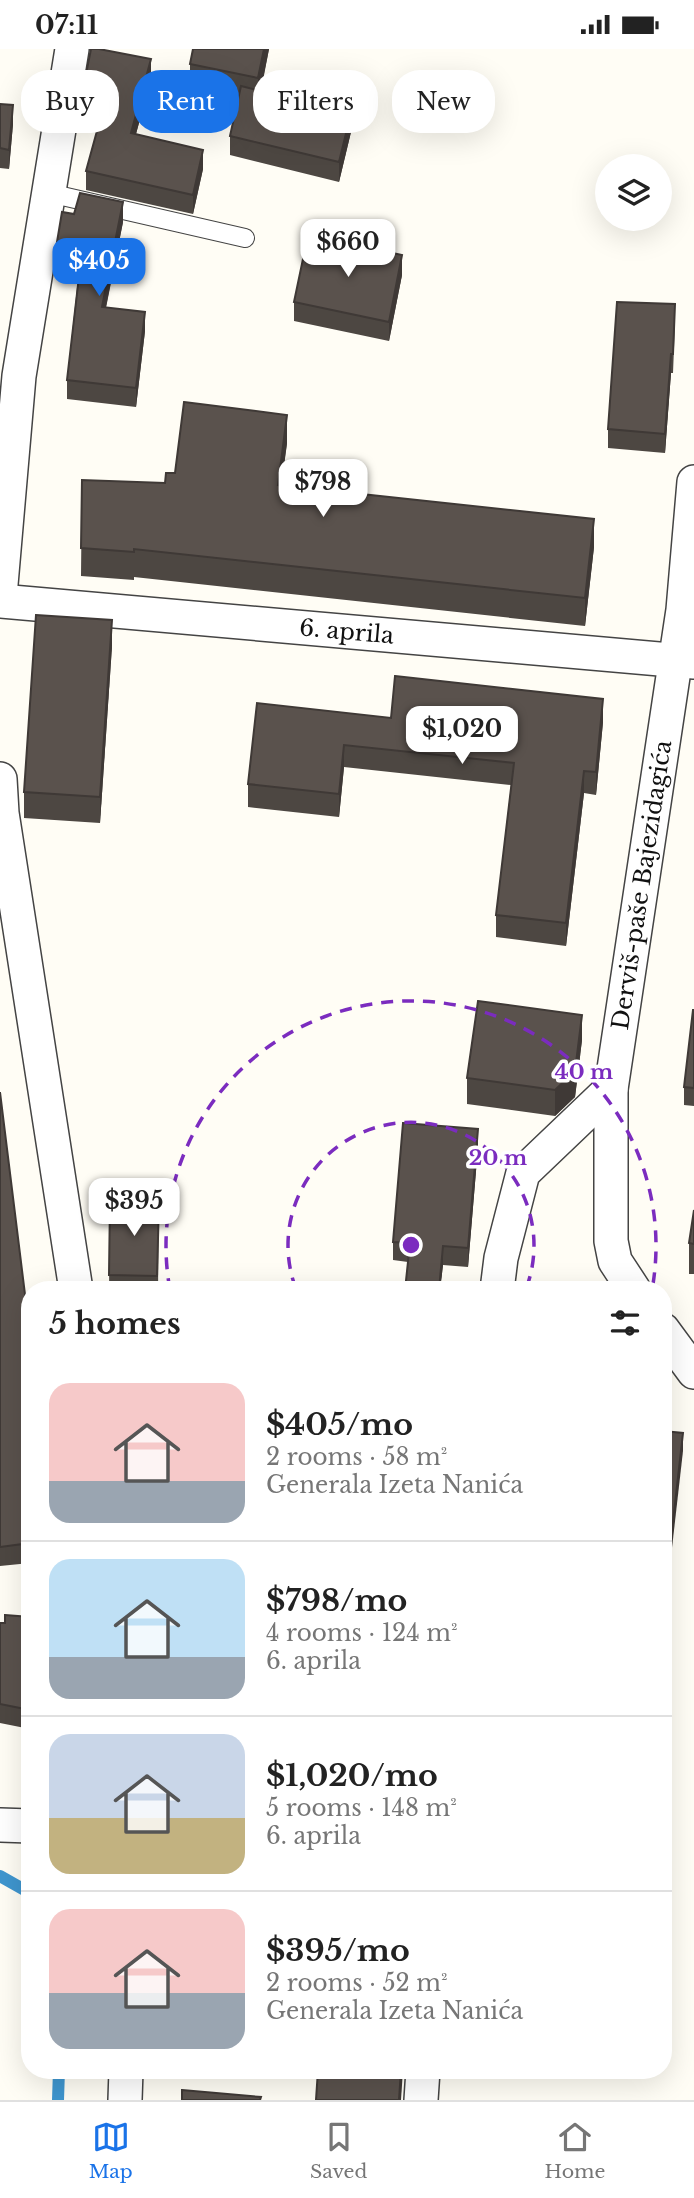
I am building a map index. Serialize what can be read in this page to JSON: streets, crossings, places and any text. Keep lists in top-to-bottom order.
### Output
{
  "streets": {
    "street": ["6. aprila", "Derviš-paše Bajezidagića"]
  },
  "crossings": [
    ["6. aprila", "Derviš-paše Bajezidagića"]
  ],
  "page": {
    "status": "07:11",
    "chip": [
      "Buy",
      "Rent",
      "Filters",
      "New"
    ],
    "price": [
      "$660",
      "$405",
      "$798",
      "$1,020",
      "$395"
    ],
    "heading": "5 homes",
    "list": [
      {
        "name": "$405/mo",
        "note": "2 rooms · 58 m² · Generala Izeta Nanića"
      },
      {
        "name": "$798/mo",
        "note": "4 rooms · 124 m² · 6. aprila"
      },
      {
        "name": "$1,020/mo",
        "note": "5 rooms · 148 m² · 6. aprila"
      },
      {
        "name": "$395/mo",
        "note": "2 rooms · 52 m² · Generala Izeta Nanića"
      }
    ],
    "tabs": ["Map", "Saved", "Home"]
  },
  "rings": ["40 m", "20 m"]
}
